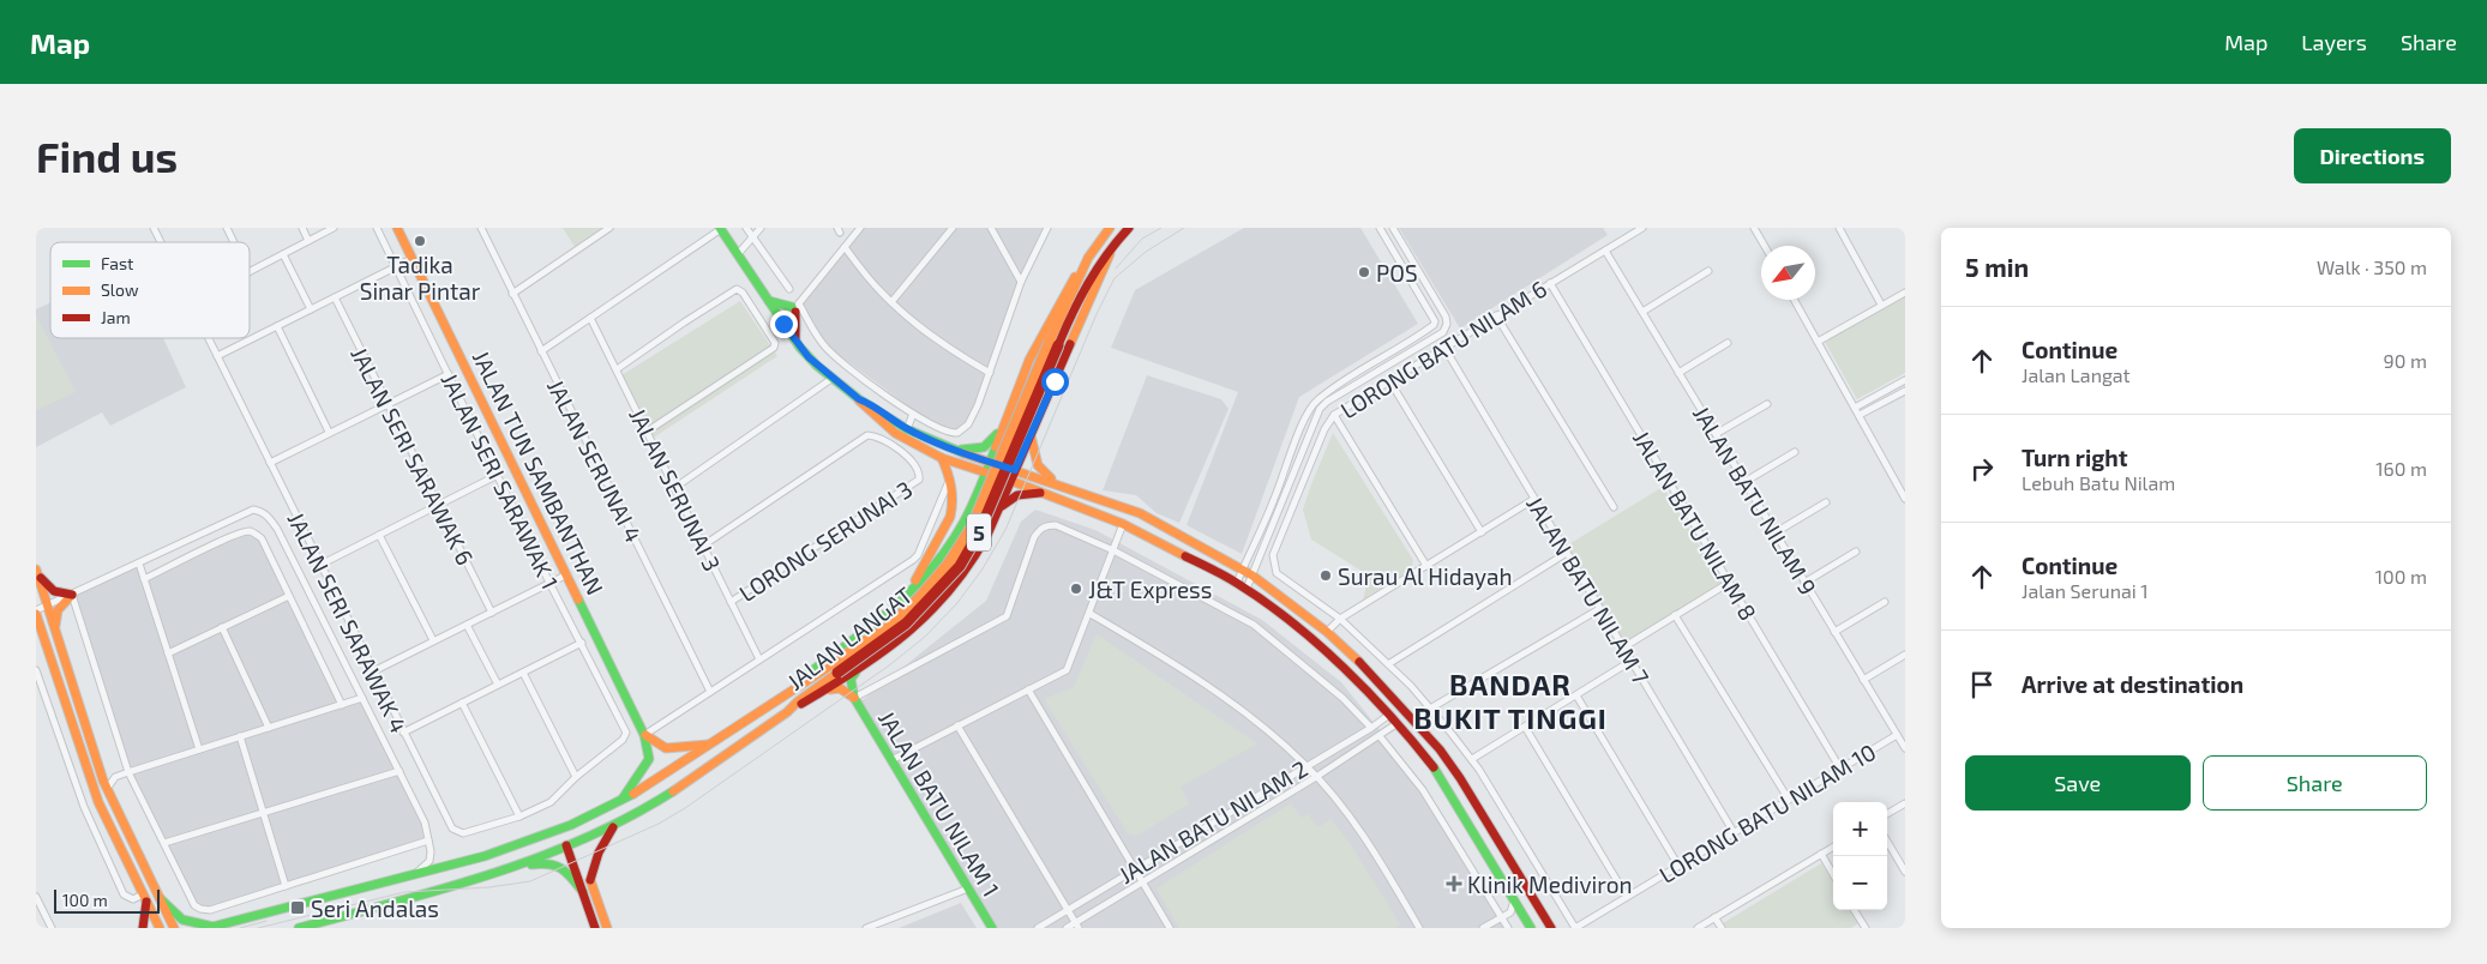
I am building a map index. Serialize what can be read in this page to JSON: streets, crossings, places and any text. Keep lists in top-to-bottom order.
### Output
{
  "streets": {
    "main road": [
      "JALAN TUN SAMBANTHAN",
      "5",
      "JALAN LANGAT",
      "JALAN BATU NILAM 1"
    ],
    "street": [
      "LORONG BATU NILAM 6",
      "JALAN SERI SARAWAK 6",
      "JALAN SERUNAI 4",
      "JALAN SERI SARAWAK 1",
      "JALAN SERUNAI 3",
      "JALAN BATU NILAM 9",
      "JALAN BATU NILAM 8",
      "LORONG SERUNAI 3",
      "JALAN BATU NILAM 7",
      "JALAN SERI SARAWAK 4",
      "LORONG BATU NILAM 10",
      "JALAN BATU NILAM 2"
    ]
  },
  "crossings": [
    ["LORONG BATU NILAM 6", "JALAN BATU NILAM 9"],
    ["LORONG BATU NILAM 6", "JALAN BATU NILAM 8"],
    ["LORONG BATU NILAM 6", "JALAN BATU NILAM 7"],
    ["JALAN TUN SAMBANTHAN", "5"],
    ["JALAN SERI SARAWAK 1", "JALAN SERI SARAWAK 4"],
    ["JALAN SERUNAI 3", "LORONG SERUNAI 3"],
    ["JALAN BATU NILAM 9", "LORONG BATU NILAM 10"],
    ["JALAN BATU NILAM 8", "LORONG BATU NILAM 10"],
    ["5", "JALAN LANGAT"],
    ["JALAN BATU NILAM 7", "LORONG BATU NILAM 10"]
  ],
  "districts": ["BANDAR BUKIT TINGGI"],
  "places": {
    "other": [
      "Tadika Sinar Pintar",
      "POS",
      "Surau Al Hidayah",
      "J&T Express"
    ],
    "health": ["Klinik Mediviron"],
    "transit": ["Seri Andalas"]
  },
  "legend": ["Fast", "Slow", "Jam"],
  "scale_bar": "100 m",
  "north": "bottom left",
  "page": {
    "header": "Map",
    "nav": ["Map", "Layers", "Share"],
    "buttons": [
      "Directions",
      ["Save", "Share"]
    ],
    "title": "Find us",
    "heading": ["5 min", "Walk · 350 m"],
    "list": [
      ["Continue", "Jalan Langat", "90 m"],
      ["Turn right", "Lebuh Batu Nilam", "160 m"],
      ["Continue", "Jalan Serunai 1", "100 m"],
      "Arrive at destination"
    ],
    "map_buttons": ["+", "−"],
    "scale": "100 m"
  }
}
